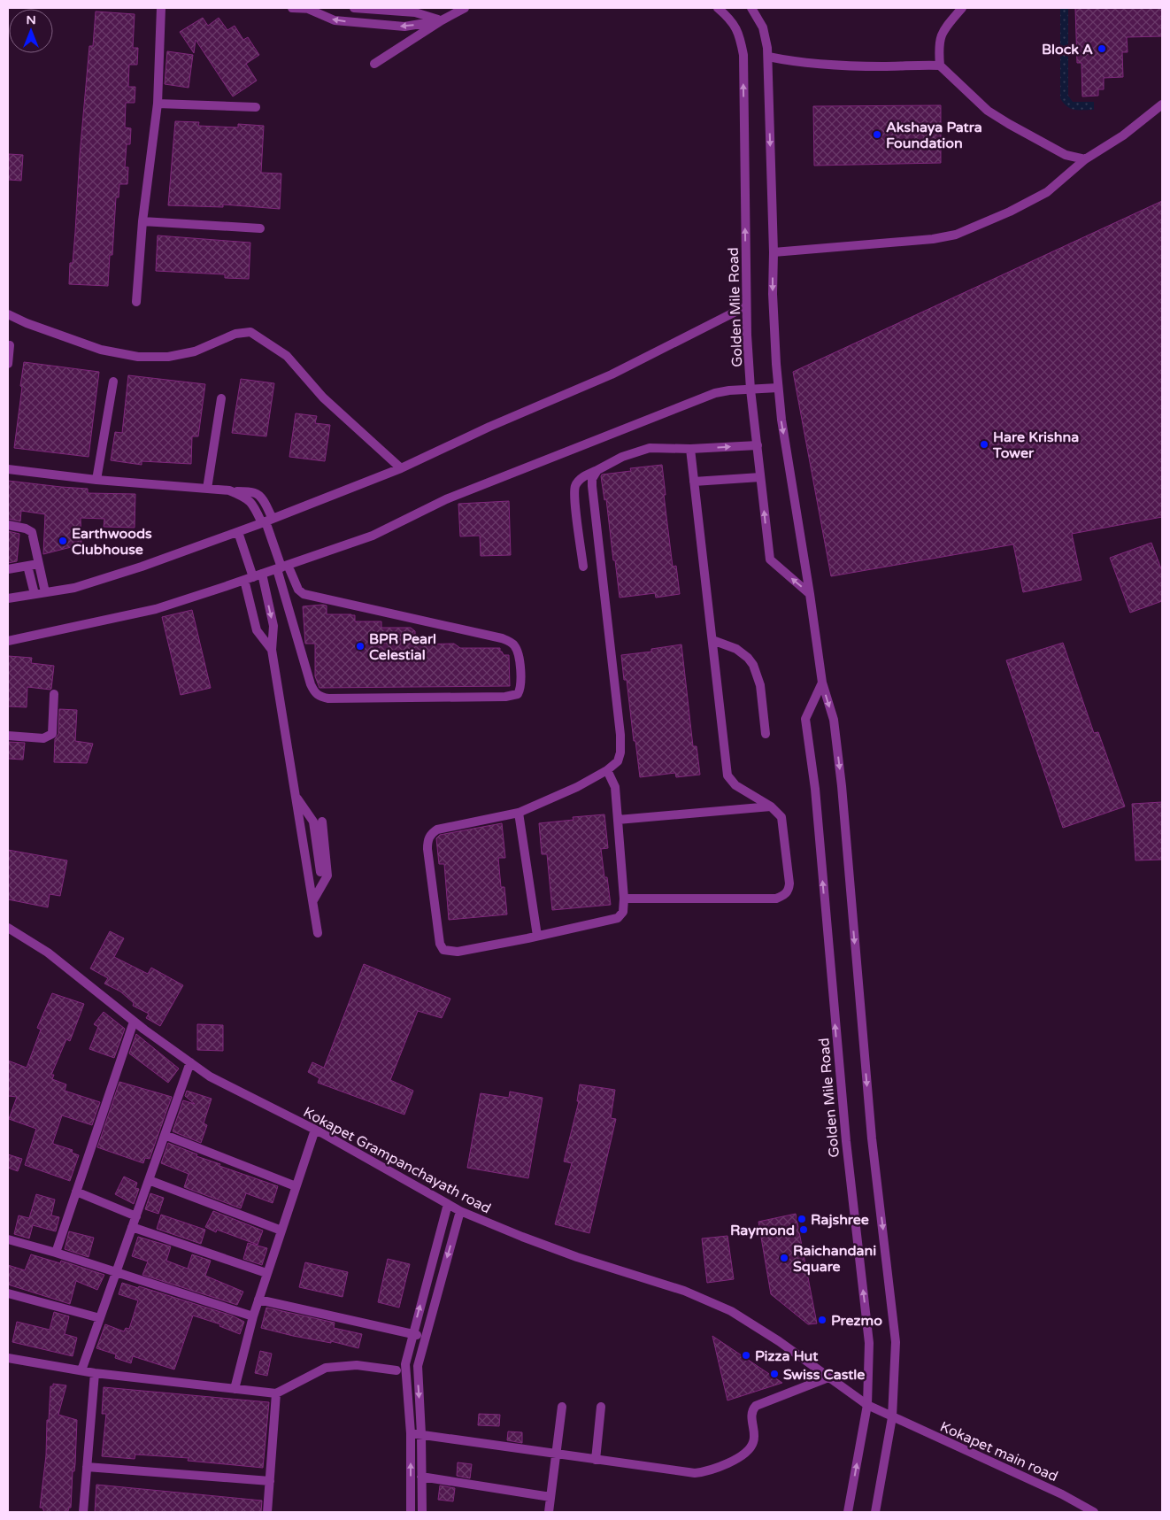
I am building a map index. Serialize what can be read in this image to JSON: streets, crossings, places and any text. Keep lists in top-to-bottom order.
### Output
{
  "streets": {
    "street": ["Golden Mile Road", "Kokapet Grampanchayath road", "Kokapet main road"]
  },
  "crossings": [
    ["Golden Mile Road", "Kokapet Grampanchayath road"],
    ["Kokapet Grampanchayath road", "Kokapet main road"]
  ],
  "places": [
    "Block A",
    "Akshaya Patra Foundation",
    "Hare Krishna Tower",
    "Earthwoods Clubhouse",
    "BPR Pearl Celestial",
    "Rajshree",
    "Raymond",
    "Raichandani Square",
    "Prezmo",
    "Pizza Hut",
    "Swiss Castle"
  ],
  "north": "top"
}
